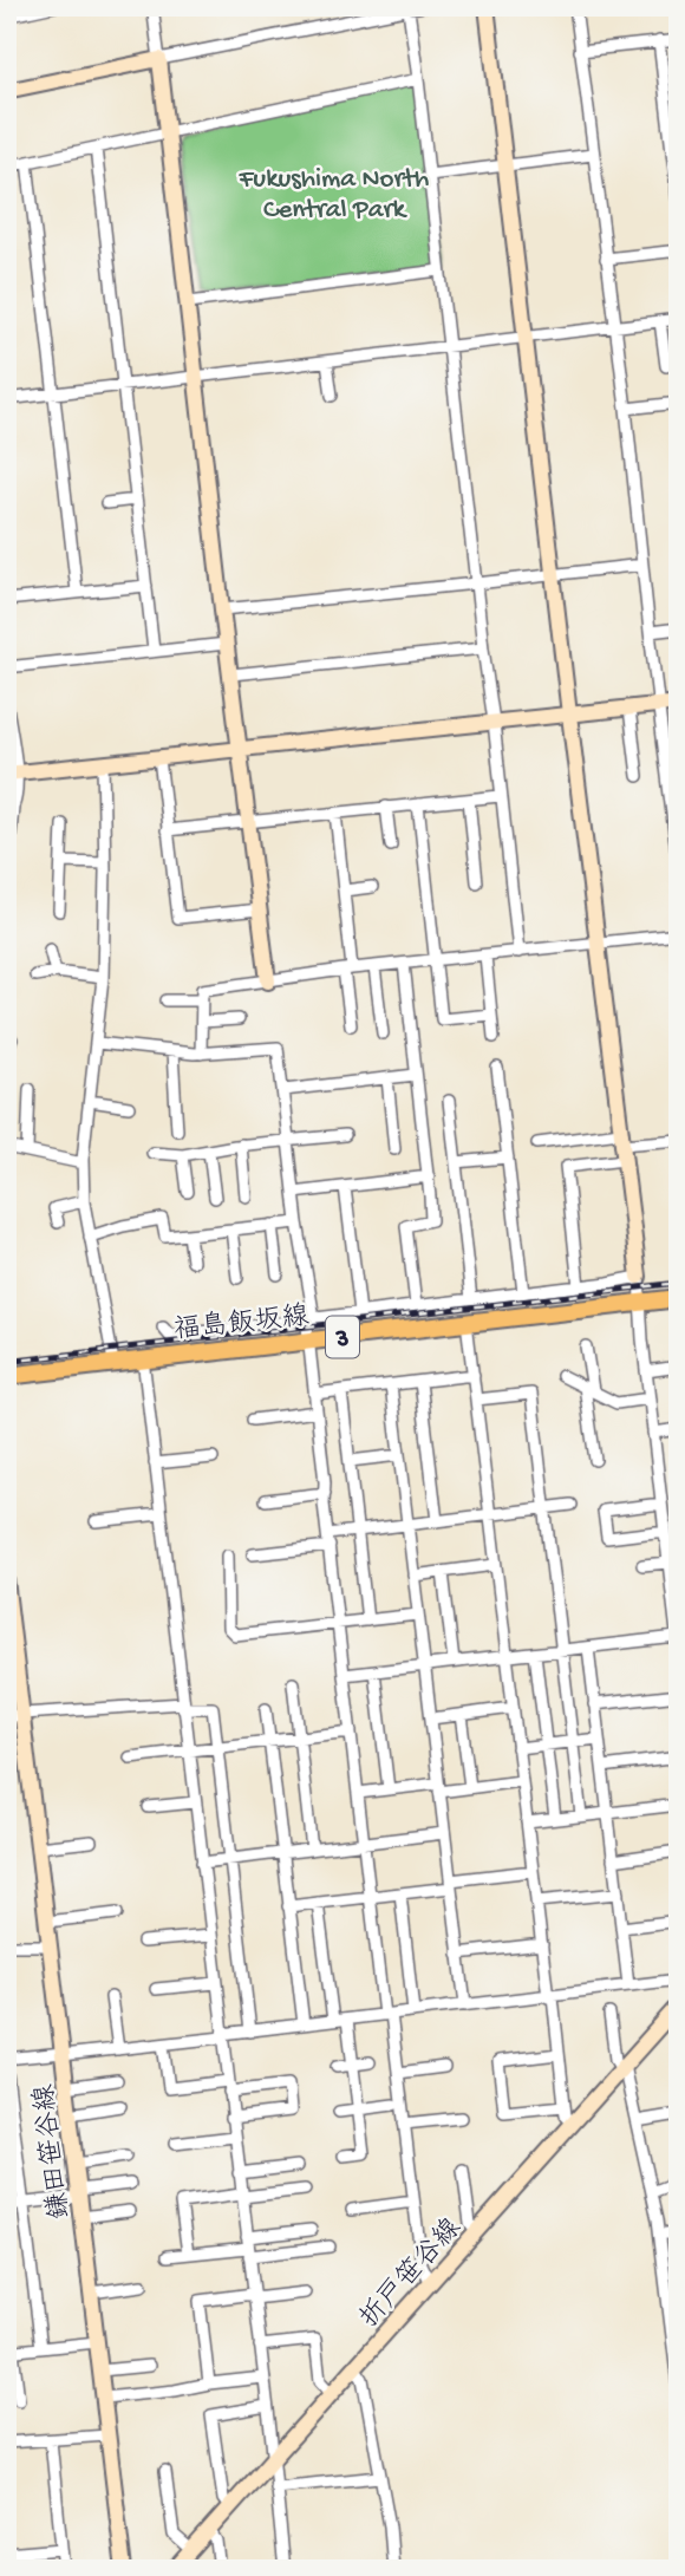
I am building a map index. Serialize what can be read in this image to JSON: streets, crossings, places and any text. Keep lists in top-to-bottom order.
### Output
{
  "streets": {
    "main road": ["福島飯坂線", "3"],
    "street": ["鎌田笹谷線", "折戸笹谷線"]
  },
  "parks": ["Fukushima North Central Park"]
}
